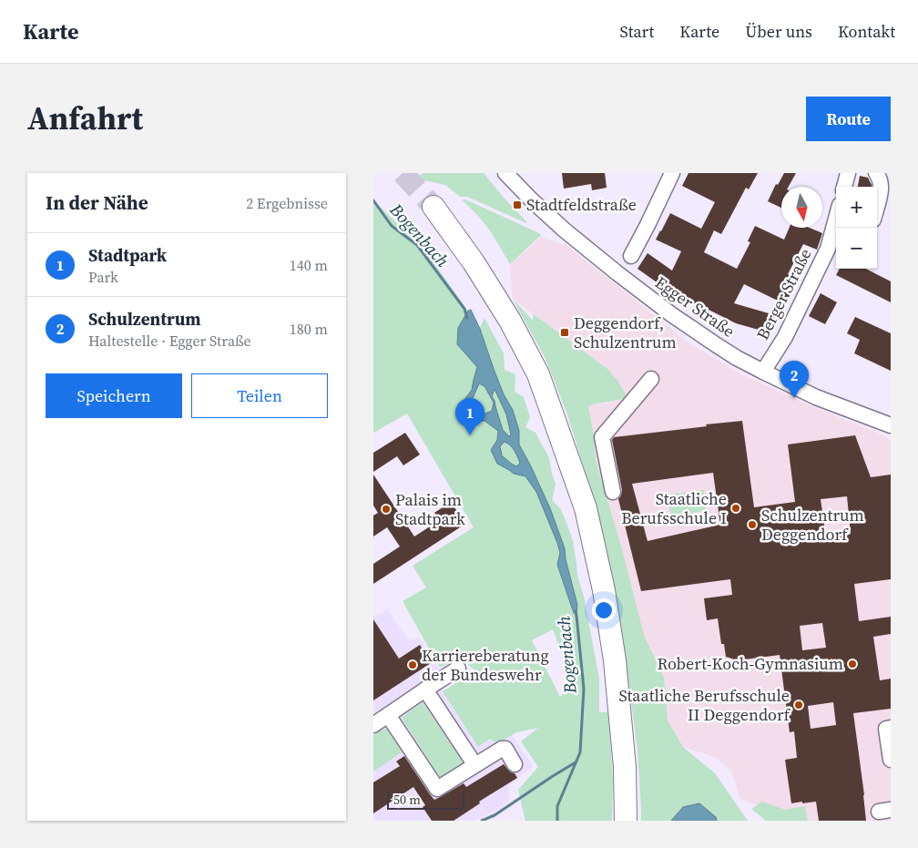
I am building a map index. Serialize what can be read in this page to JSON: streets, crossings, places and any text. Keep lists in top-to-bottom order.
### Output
{
  "streets": {
    "street": ["Berger Straße", "Egger Straße"]
  },
  "crossings": [
    ["Berger Straße", "Egger Straße"]
  ],
  "water": ["Bogenbach"],
  "places": {
    "transit": ["Stadtfeldstraße", "Deggendorf, Schulzentrum"],
    "other": [
      "Staatliche Berufsschule I",
      "Palais im Stadtpark",
      "Schulzentrum Deggendorf",
      "Robert-Koch-Gymnasium",
      "Karriereberatung der Bundeswehr",
      "Staatliche Berufsschule II Deggendorf"
    ]
  },
  "scale_bar": "50 m",
  "north": "bottom",
  "page": {
    "header": "Karte",
    "nav": [
      "Start",
      "Karte",
      "Über uns",
      "Kontakt"
    ],
    "title": "Anfahrt",
    "buttons": [
      "Route",
      ["Speichern", "Teilen"]
    ],
    "heading": ["In der Nähe", "2 Ergebnisse"],
    "map_buttons": ["+", "−"],
    "list": [
      {
        "mark": "1",
        "name": "Stadtpark",
        "note": "Park",
        "value": "140 m"
      },
      {
        "mark": "2",
        "name": "Schulzentrum",
        "note": "Haltestelle · Egger Straße",
        "value": "180 m"
      }
    ],
    "pins": ["2", "1"],
    "scale": "50 m"
  }
}
